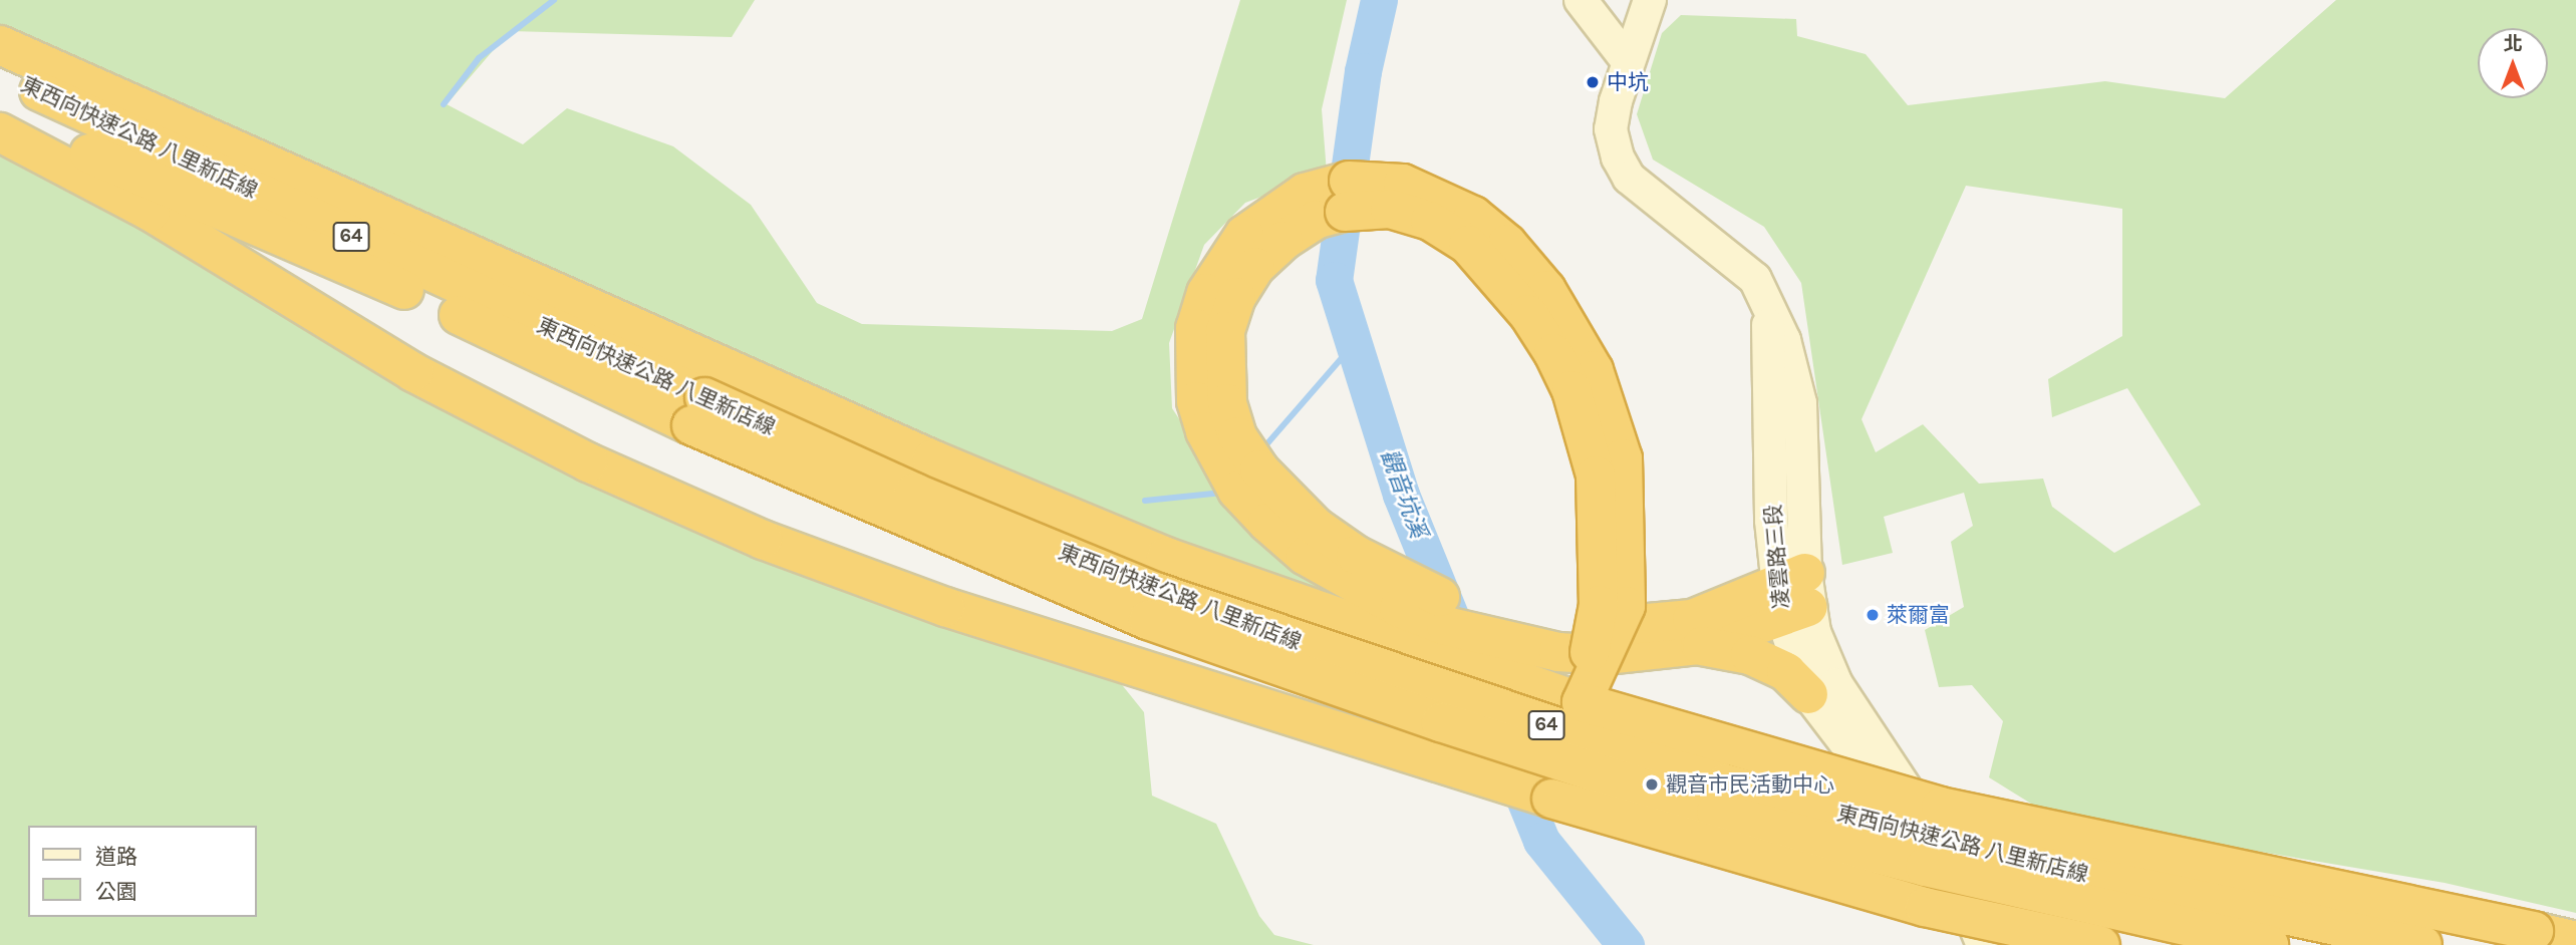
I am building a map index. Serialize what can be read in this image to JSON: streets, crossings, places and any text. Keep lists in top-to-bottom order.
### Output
{
  "streets": {
    "highway": ["東西向快速公路 八里新店線", "64"],
    "street": ["凌雲路三段"]
  },
  "water": ["觀音坑溪"],
  "places": ["中坑", "萊爾富", "觀音市民活動中心"],
  "legend": ["道路", "公園"],
  "north": "top"
}
